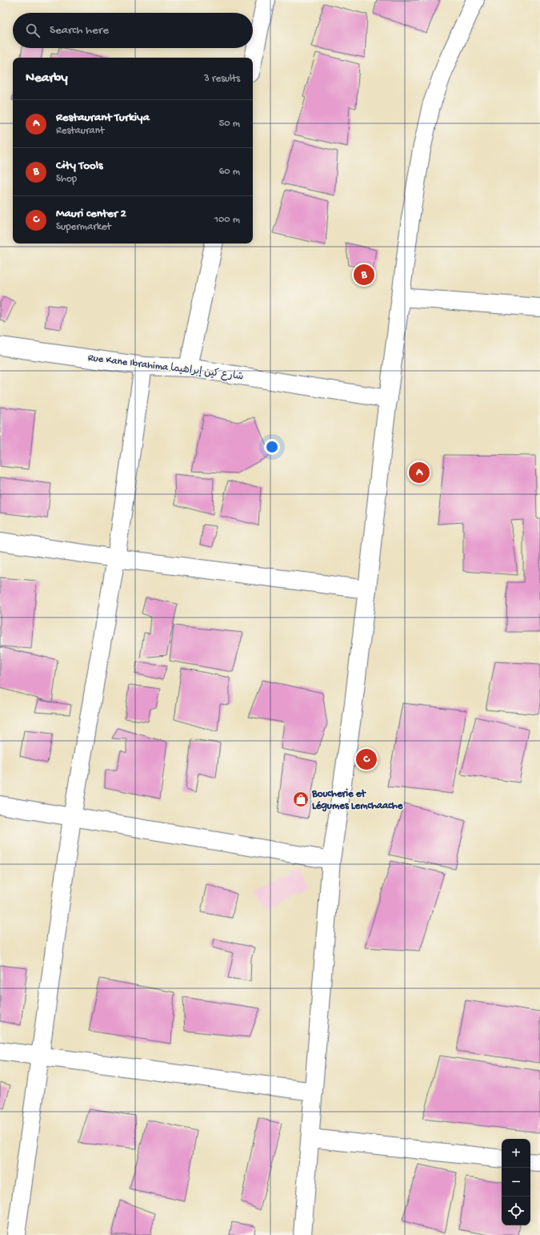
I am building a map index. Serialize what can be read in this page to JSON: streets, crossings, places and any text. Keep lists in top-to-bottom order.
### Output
{
  "streets": {
    "street": ["Rue Kane Ibrahima شارع كين إبراهيما"]
  },
  "places": {
    "shop": ["Boucherie et Légumes Lemchaache"]
  },
  "page": {
    "search": "Search here",
    "heading": ["Nearby", "3 results"],
    "list": [
      {
        "mark": "A",
        "name": "Restaurant Turkiya",
        "note": "Restaurant",
        "value": "50 m"
      },
      {
        "mark": "B",
        "name": "City Tools",
        "note": "Shop",
        "value": "60 m"
      },
      {
        "mark": "C",
        "name": "Mauri center 2",
        "note": "Supermarket",
        "value": "100 m"
      }
    ],
    "pins": ["B", "A", "C"],
    "map_buttons": ["+", "−"]
  }
}
